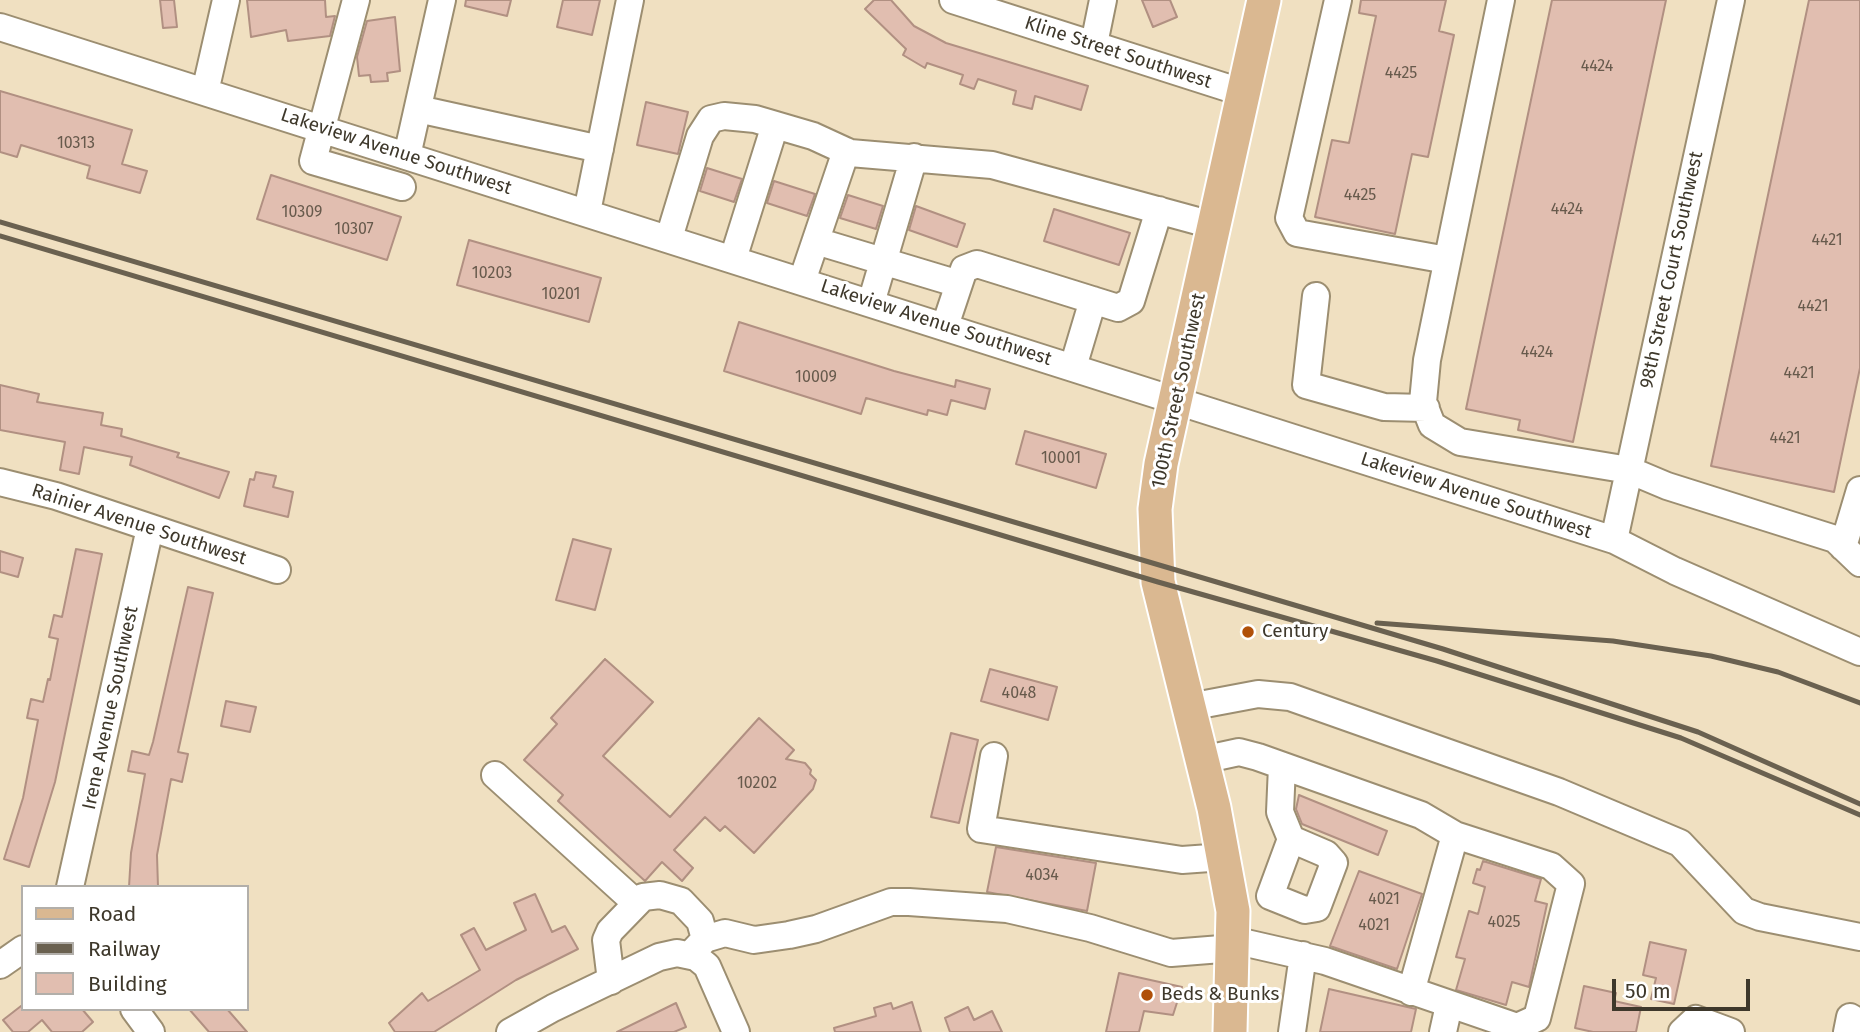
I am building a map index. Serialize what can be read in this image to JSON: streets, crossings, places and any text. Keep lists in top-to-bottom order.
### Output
{
  "streets": {
    "main road": ["100th Street Southwest"],
    "street": [
      "Kline Street Southwest",
      "Lakeview Avenue Southwest",
      "98th Street Court Southwest",
      "Rainier Avenue Southwest",
      "Irene Avenue Southwest"
    ]
  },
  "crossings": [
    ["Kline Street Southwest", "100th Street Southwest"],
    ["Lakeview Avenue Southwest", "98th Street Court Southwest"],
    ["Lakeview Avenue Southwest", "100th Street Southwest"],
    ["Rainier Avenue Southwest", "Irene Avenue Southwest"]
  ],
  "places": ["Century", "Beds & Bunks"],
  "house_numbers": [
    "4424",
    "4425",
    "10313",
    "4425",
    "4424",
    "10309",
    "10307",
    "4421",
    "10203",
    "10201",
    "4421",
    "4424",
    "4421",
    "10009",
    "4421",
    "10001",
    "4048",
    "10202",
    "4034",
    "4021",
    "4025",
    "4021"
  ],
  "legend": ["Road", "Railway", "Building"],
  "scale_bar": "50 m"
}
